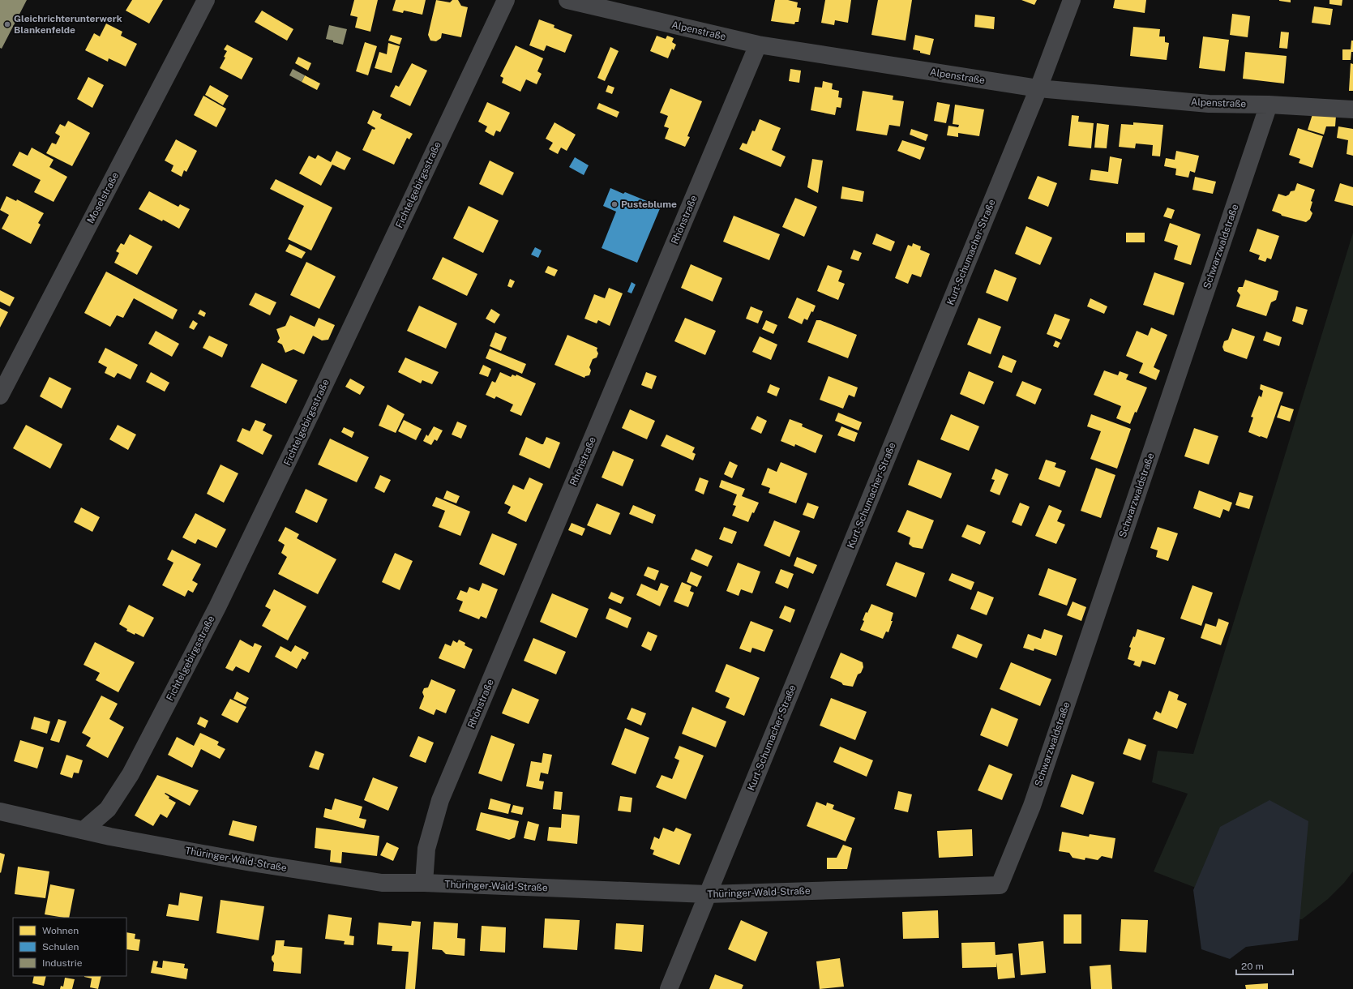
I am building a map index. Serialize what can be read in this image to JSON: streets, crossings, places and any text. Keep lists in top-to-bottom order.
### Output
{
  "streets": {
    "street": [
      "Alpenstraße",
      "Fichtelgebirgsstraße",
      "Moselstraße",
      "Rhönstraße",
      "Schwarzwaldstraße",
      "Kurt-Schumacher-Straße",
      "Thüringer-Wald-Straße"
    ]
  },
  "crossings": [
    ["Alpenstraße", "Rhönstraße"],
    ["Alpenstraße", "Schwarzwaldstraße"],
    ["Alpenstraße", "Kurt-Schumacher-Straße"],
    ["Fichtelgebirgsstraße", "Thüringer-Wald-Straße"],
    ["Rhönstraße", "Thüringer-Wald-Straße"],
    ["Schwarzwaldstraße", "Thüringer-Wald-Straße"],
    ["Kurt-Schumacher-Straße", "Thüringer-Wald-Straße"]
  ],
  "places": ["Gleichrichterunterwerk Blankenfelde", "Pusteblume"],
  "legend": ["Wohnen", "Schulen", "Industrie"],
  "scale_bar": "20 m"
}
